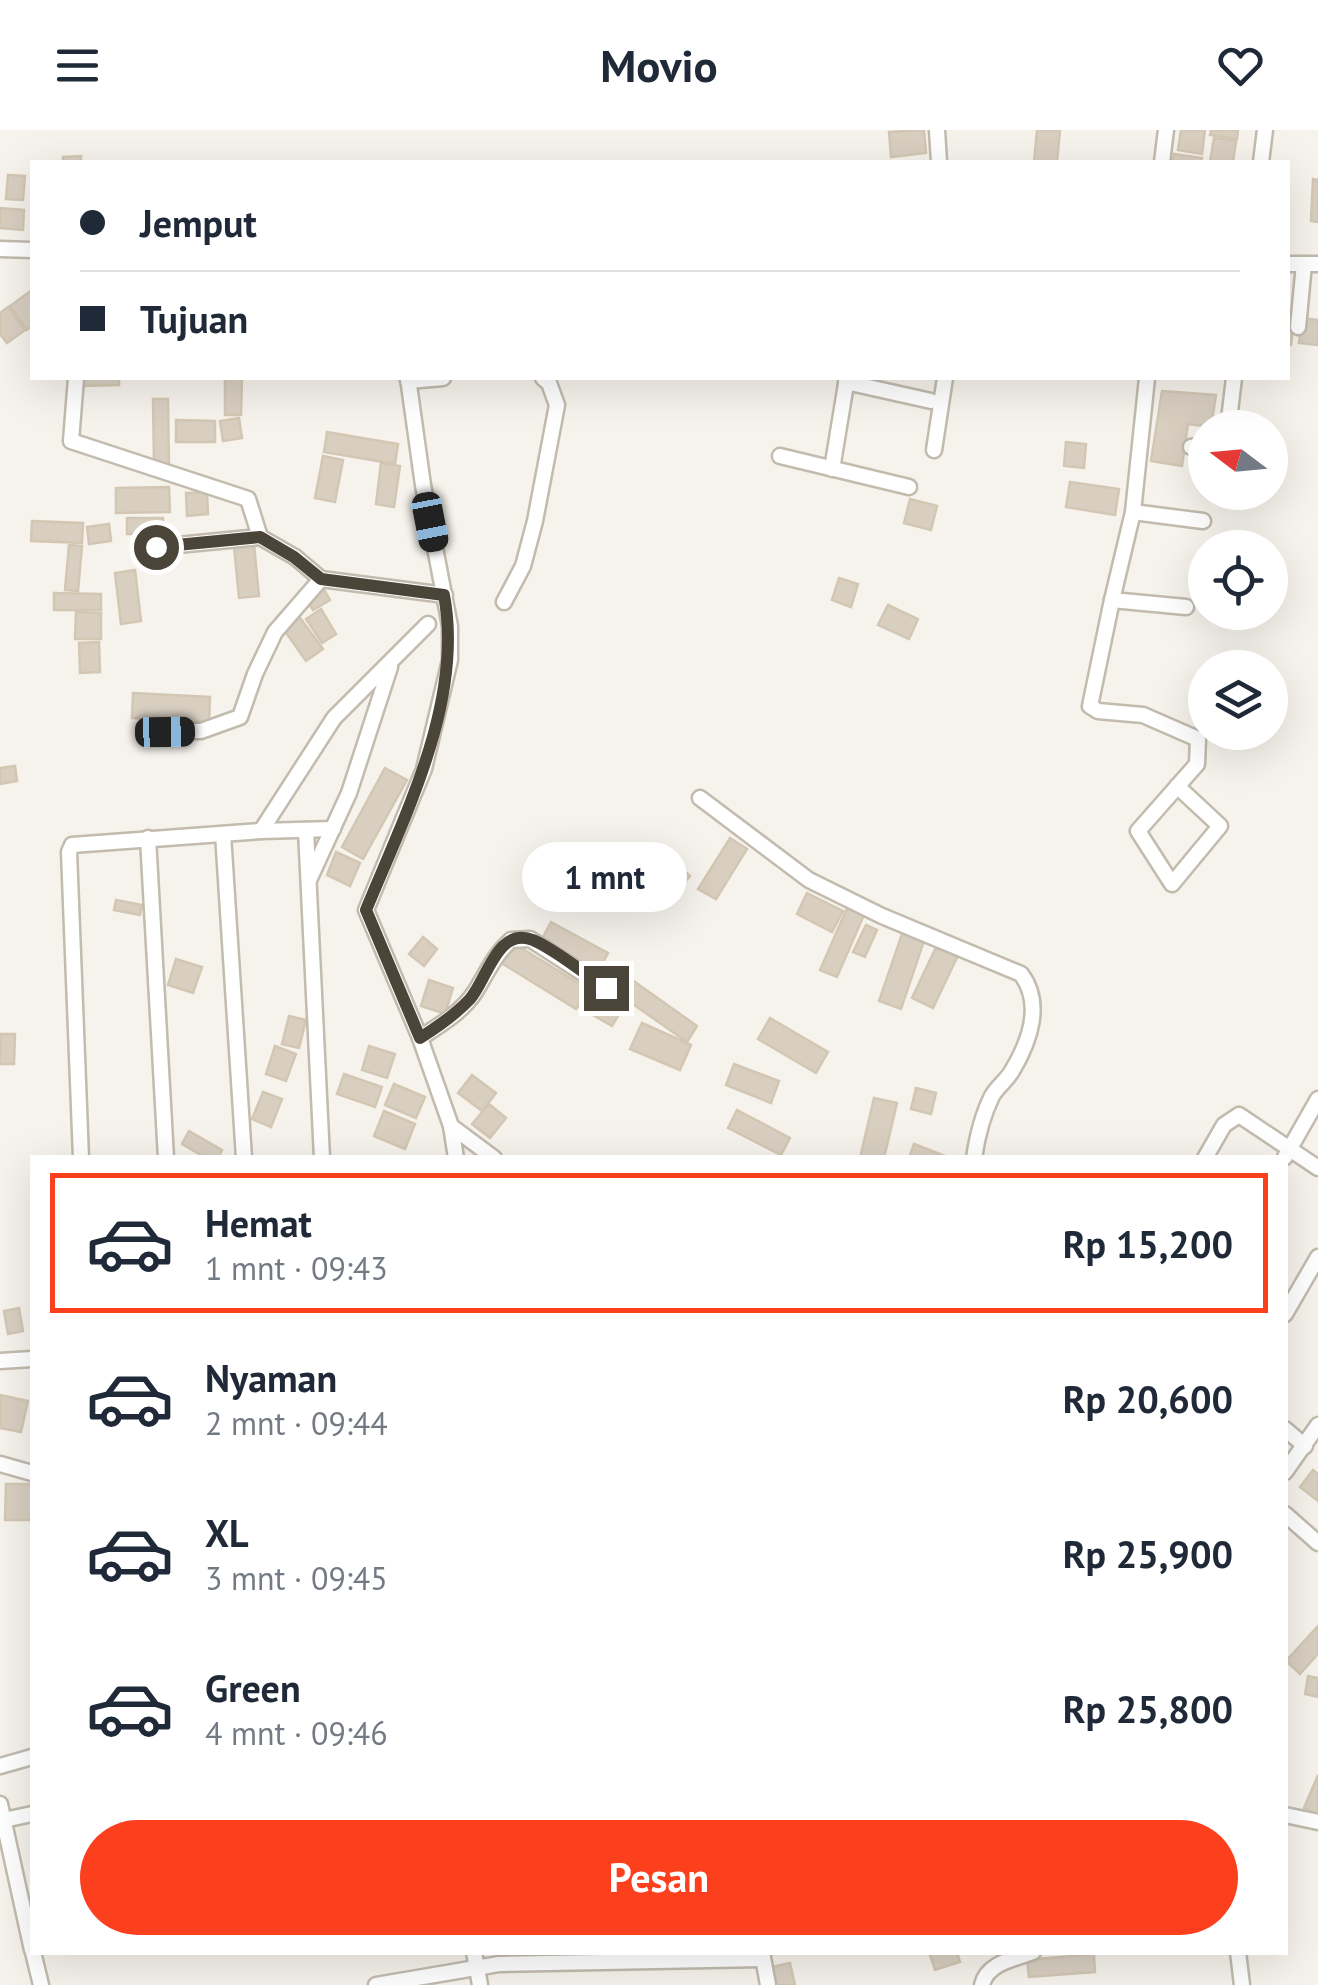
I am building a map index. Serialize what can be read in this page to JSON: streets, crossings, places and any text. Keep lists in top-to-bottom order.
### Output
{
  "north": "left",
  "page": {
    "header": "Movio",
    "banner": ["Jemput", "Tujuan"],
    "bubble": "1 mnt",
    "list": [
      {
        "name": "Hemat",
        "note": "1 mnt · 09:43",
        "value": "Rp 15,200"
      },
      {
        "name": "Nyaman",
        "note": "2 mnt · 09:44",
        "value": "Rp 20,600"
      },
      {
        "name": "XL",
        "note": "3 mnt · 09:45",
        "value": "Rp 25,900"
      },
      {
        "name": "Green",
        "note": "4 mnt · 09:46",
        "value": "Rp 25,800"
      }
    ],
    "buttons": "Pesan"
  }
}
